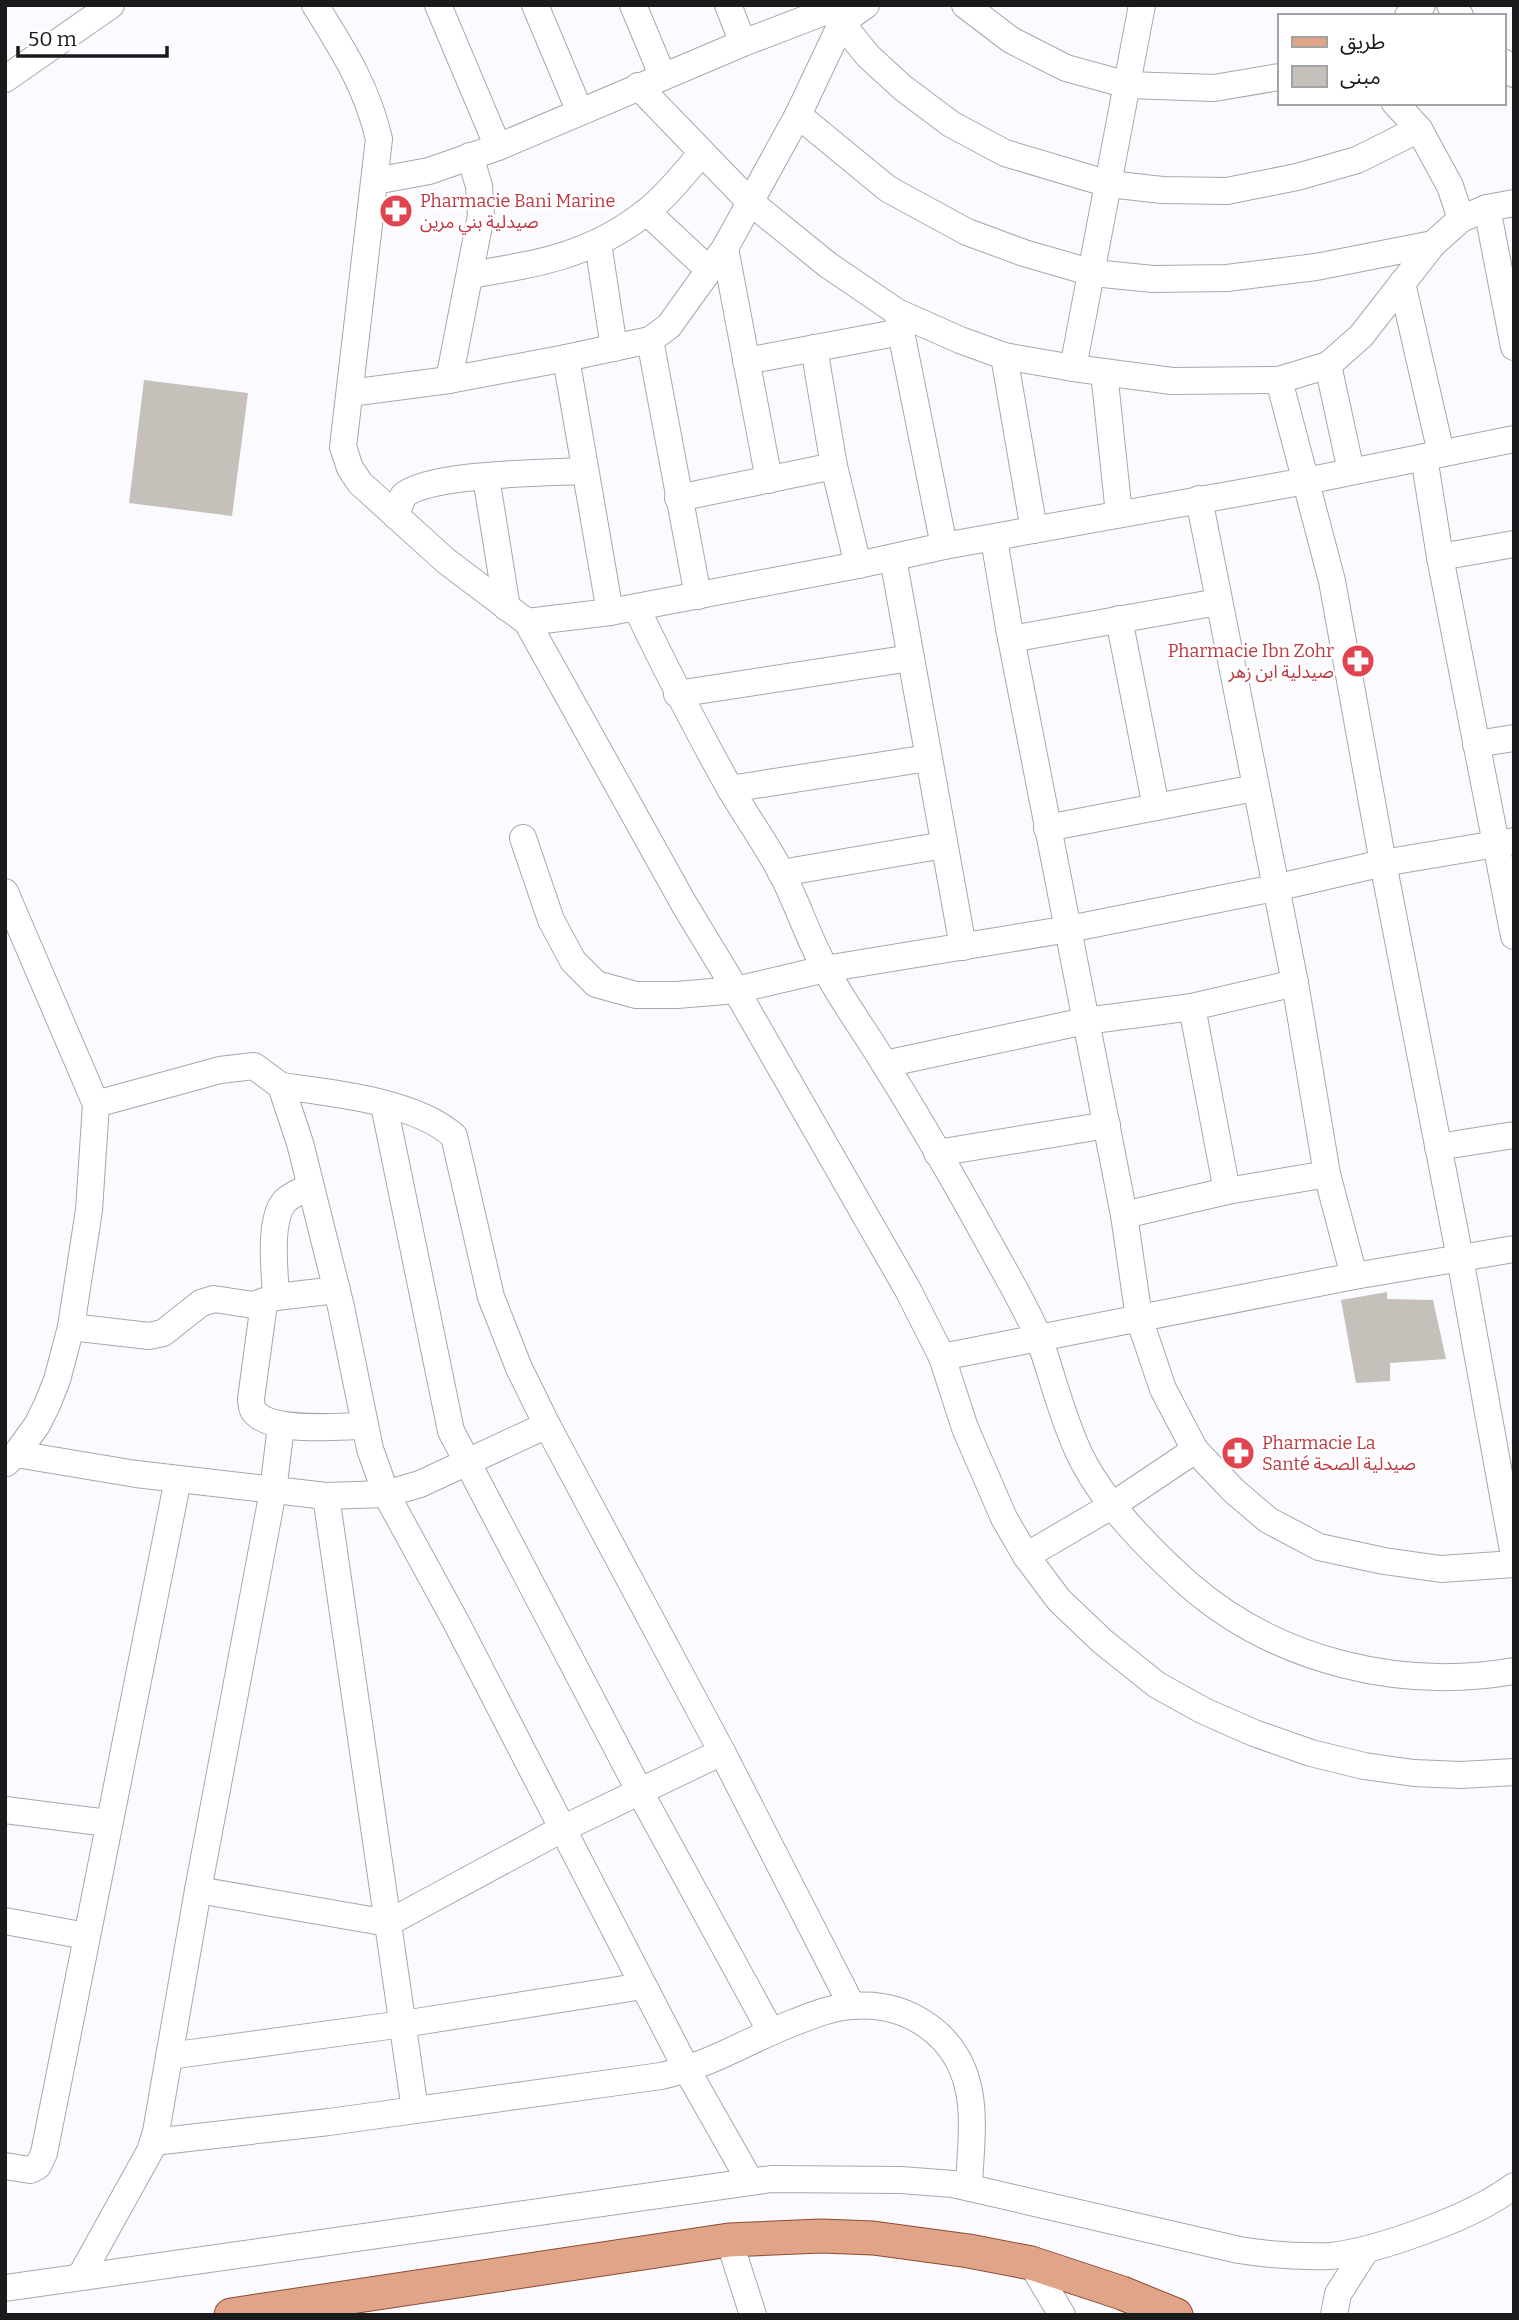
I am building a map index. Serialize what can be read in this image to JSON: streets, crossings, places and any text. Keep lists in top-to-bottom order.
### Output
{
  "places": {
    "pharmacy": ["Pharmacie Bani Marine صيدلية بني مرين", "Pharmacie Ibn Zohr صيدلية ابن زهر", "Pharmacie La Santé صيدلية الصحة"]
  },
  "legend": ["طريق", "مبنى"],
  "scale_bar": "50 m"
}
